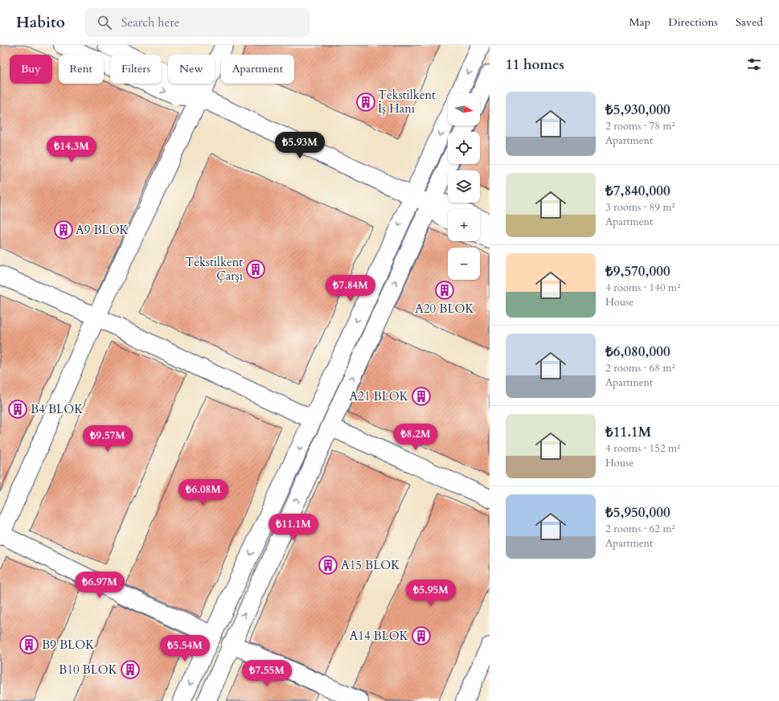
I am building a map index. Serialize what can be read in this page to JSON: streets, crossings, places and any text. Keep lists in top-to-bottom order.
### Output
{
  "places": {
    "building": [
      "Tekstilkent İş Hanı",
      "A9 BLOK",
      "Tekstilkent Çarşı",
      "A20 BLOK",
      "A21 BLOK",
      "B4 BLOK",
      "A15 BLOK",
      "A14 BLOK",
      "B9 BLOK",
      "B10 BLOK"
    ]
  },
  "north": "right",
  "page": {
    "header": "Habito",
    "search": "Search here",
    "nav": ["Map", "Directions", "Saved"],
    "heading": "11 homes",
    "chip": [
      "Buy",
      "Rent",
      "Filters",
      "New",
      "Apartment"
    ],
    "list": [
      {
        "name": "₺5,930,000",
        "note": "2 rooms · 78 m² · Apartment"
      },
      {
        "name": "₺7,840,000",
        "note": "3 rooms · 89 m² · Apartment"
      },
      {
        "name": "₺9,570,000",
        "note": "4 rooms · 140 m² · House"
      },
      {
        "name": "₺6,080,000",
        "note": "2 rooms · 68 m² · Apartment"
      },
      {
        "name": "₺11.1M",
        "note": "4 rooms · 152 m² · House"
      },
      {
        "name": "₺5,950,000",
        "note": "2 rooms · 62 m² · Apartment"
      }
    ],
    "map_buttons": ["+", "−"],
    "price": [
      "₺5.93M",
      "₺14.3M",
      "₺7.84M",
      "₺8.2M",
      "₺9.57M",
      "₺6.08M",
      "₺11.1M",
      "₺6.97M",
      "₺5.95M",
      "₺5.54M",
      "₺7.55M"
    ]
  }
}
